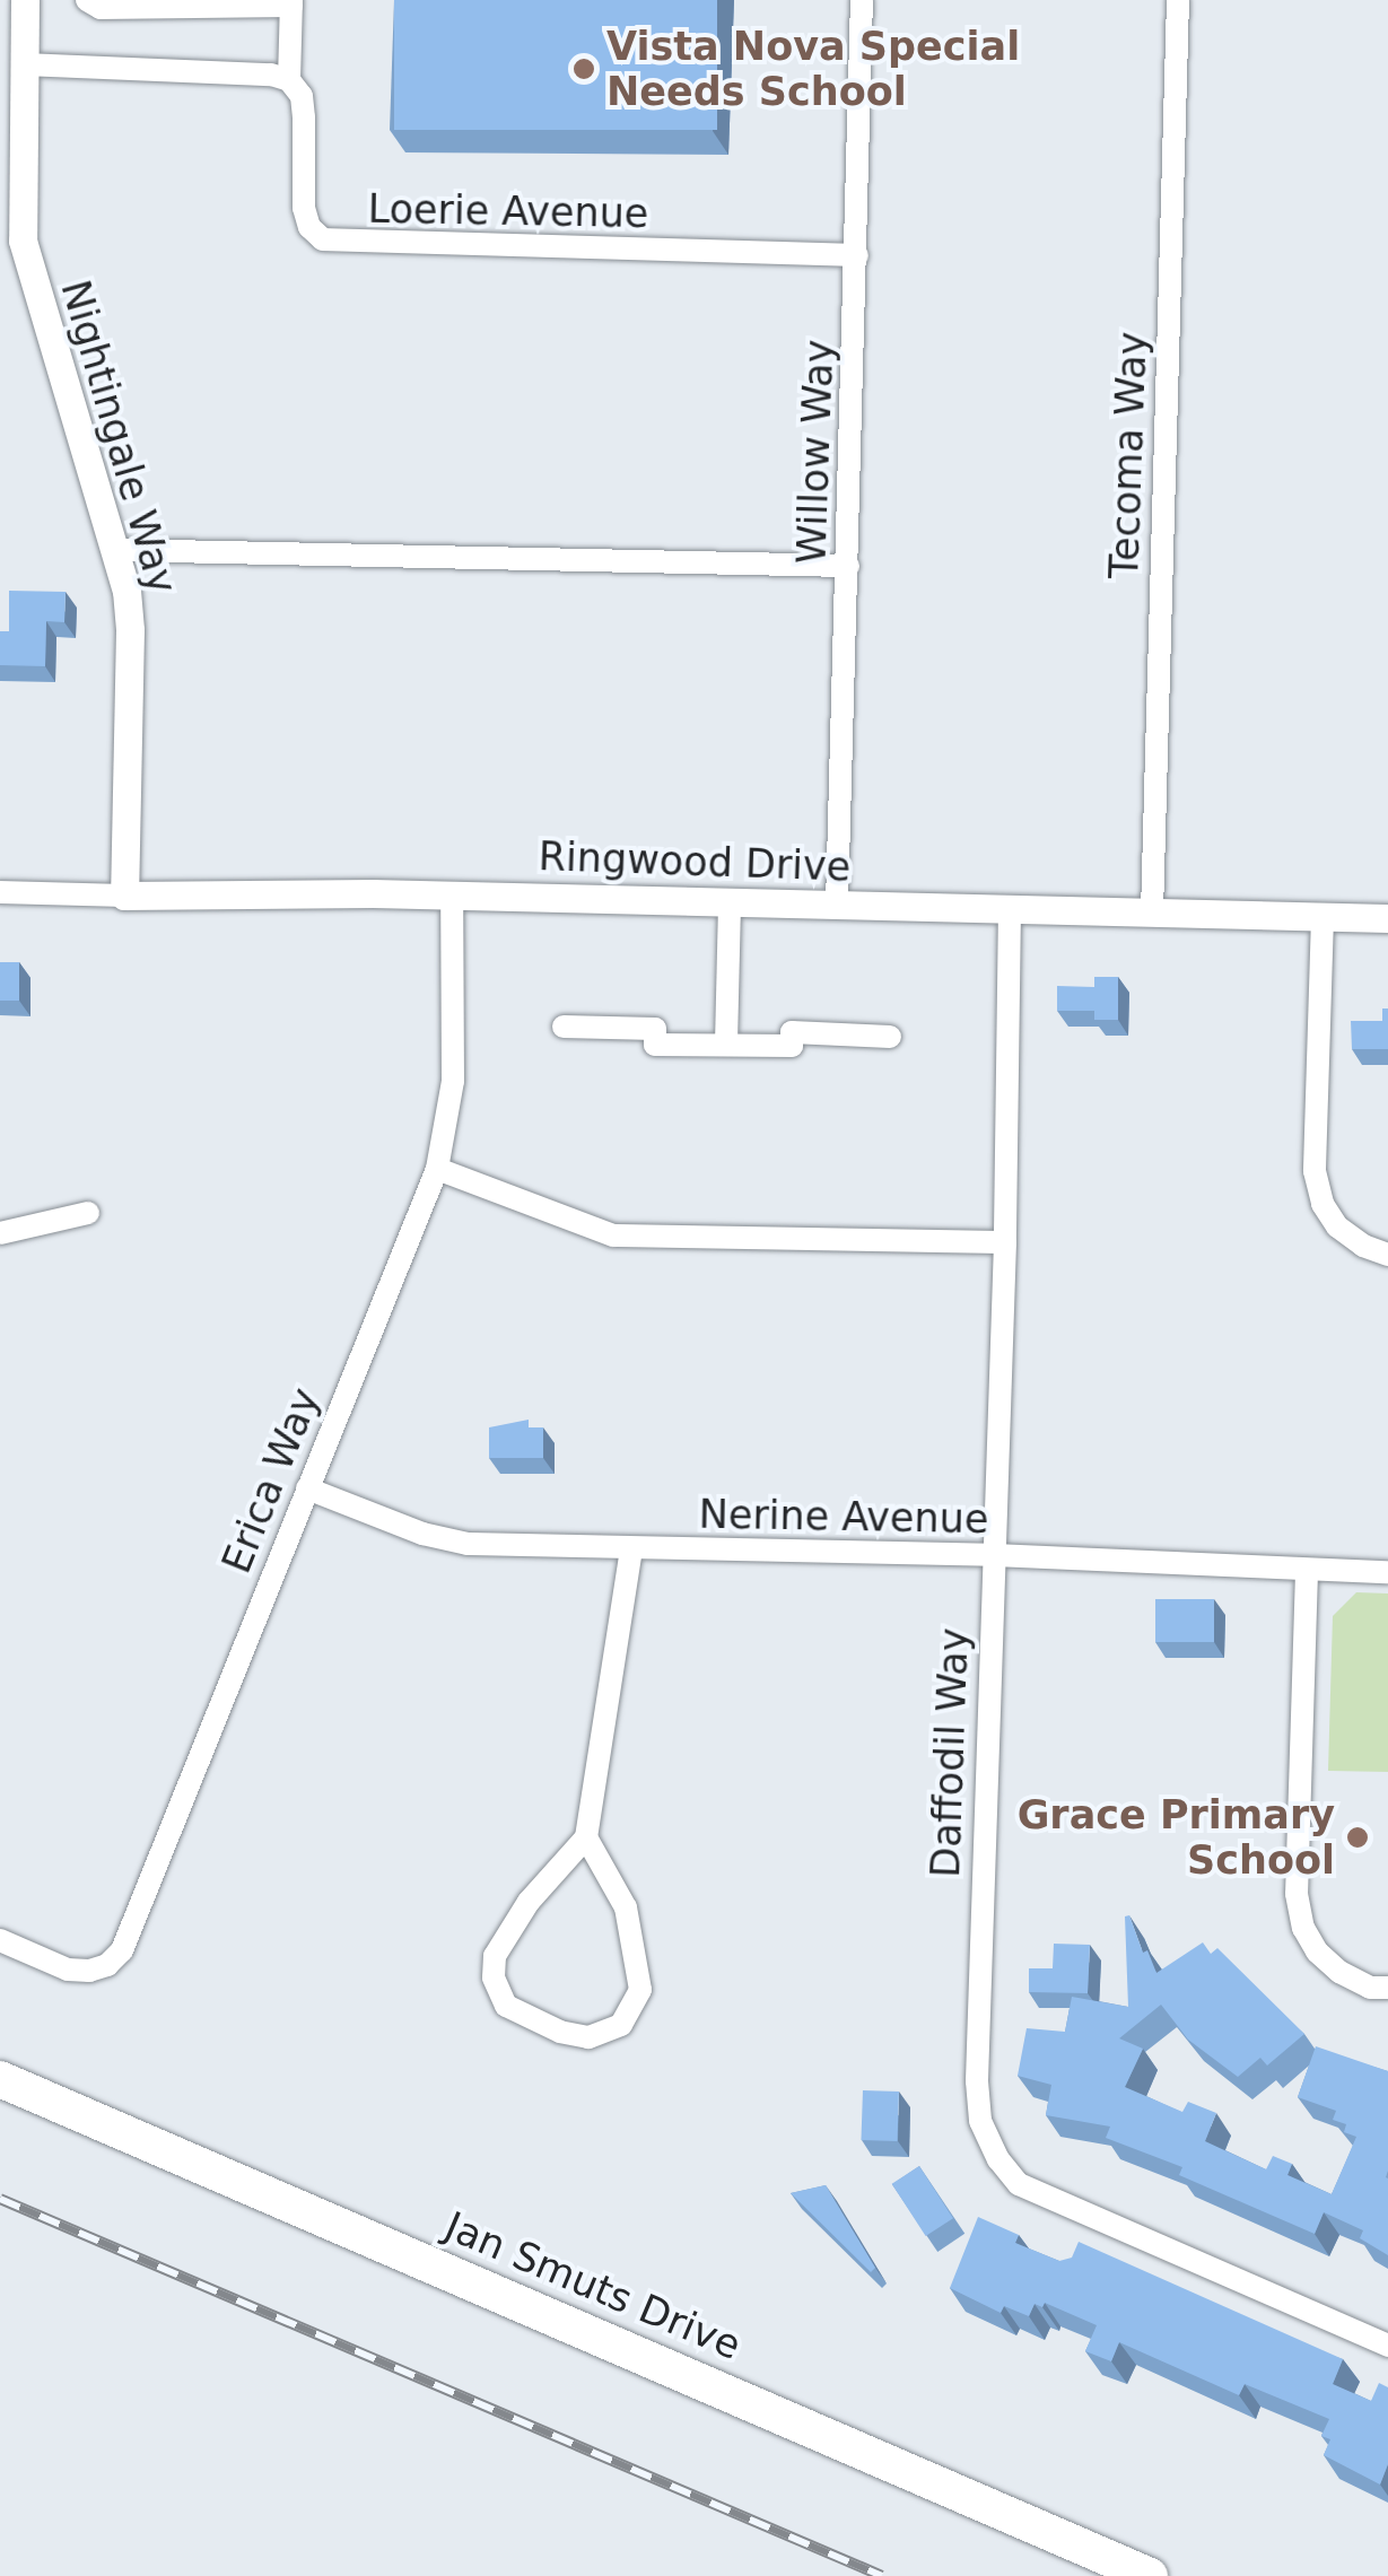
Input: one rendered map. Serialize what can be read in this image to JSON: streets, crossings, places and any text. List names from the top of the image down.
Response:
{
  "streets": {
    "main road": ["Jan Smuts Drive"],
    "street": [
      "Loerie Avenue",
      "Nightingale Way",
      "Willow Way",
      "Tecoma Way",
      "Ringwood Drive",
      "Erica Way",
      "Nerine Avenue",
      "Daffodil Way"
    ]
  },
  "crossings": [
    ["Loerie Avenue", "Willow Way"],
    ["Nightingale Way", "Ringwood Drive"],
    ["Willow Way", "Ringwood Drive"],
    ["Tecoma Way", "Ringwood Drive"],
    ["Ringwood Drive", "Erica Way"],
    ["Ringwood Drive", "Daffodil Way"],
    ["Erica Way", "Nerine Avenue"],
    ["Nerine Avenue", "Daffodil Way"]
  ],
  "places": ["Vista Nova Special Needs School", "Grace Primary School"]
}
